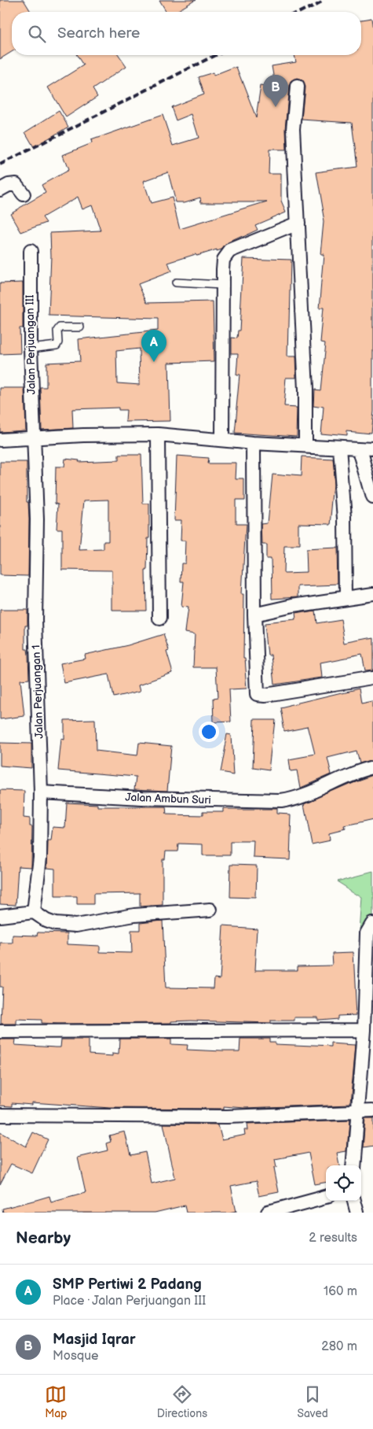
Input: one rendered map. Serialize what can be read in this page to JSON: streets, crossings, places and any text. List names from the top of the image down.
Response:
{
  "streets": {
    "street": ["Jalan Perjuangan III", "Jalan Perjuangan 1", "Jalan Ambun Suri"]
  },
  "crossings": [
    ["Jalan Perjuangan III", "Jalan Perjuangan 1"],
    ["Jalan Perjuangan 1", "Jalan Ambun Suri"]
  ],
  "page": {
    "search": "Search here",
    "pins": ["B", "A"],
    "heading": ["Nearby", "2 results"],
    "list": [
      {
        "mark": "A",
        "name": "SMP Pertiwi 2 Padang",
        "note": "Place · Jalan Perjuangan III",
        "value": "160 m"
      },
      {
        "mark": "B",
        "name": "Masjid Iqrar",
        "note": "Mosque",
        "value": "280 m"
      }
    ],
    "nav": ["Map", "Directions", "Saved"]
  }
}
